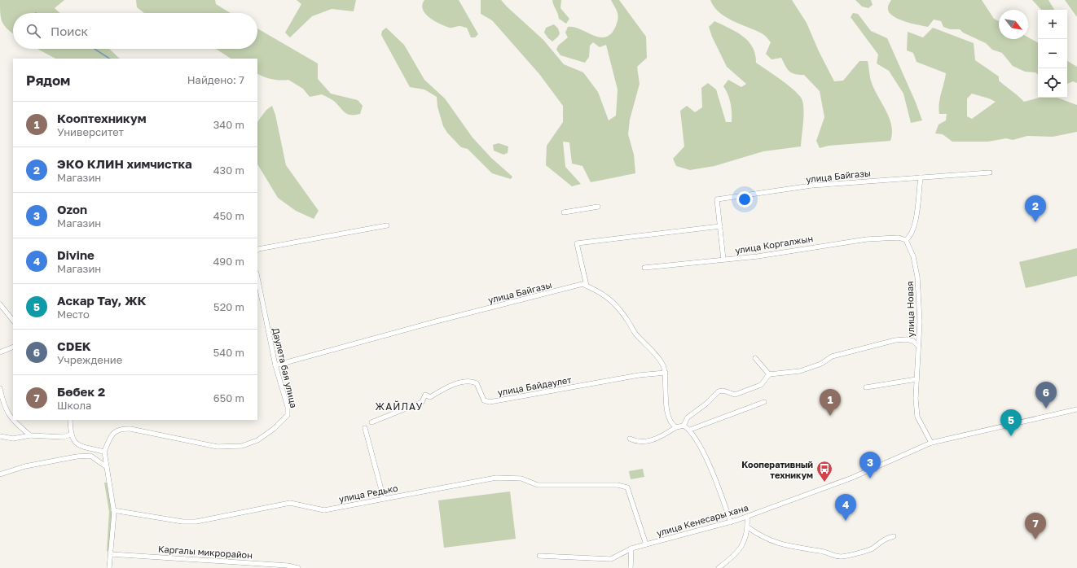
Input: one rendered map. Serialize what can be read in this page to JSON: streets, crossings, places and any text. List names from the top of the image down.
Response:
{
  "streets": {
    "street": [
      "улица Байгазы",
      "улица Коргалжын",
      "улица Новая",
      "Даулета бая улица",
      "улица Байдаулет",
      "улица Редько",
      "улица Кенесары хана",
      "Каргалы микрорайон"
    ]
  },
  "crossings": [
    ["улица Байгазы", "улица Коргалжын"],
    ["улица Байгазы", "Даулета бая улица"],
    ["улица Коргалжын", "улица Новая"],
    ["улица Новая", "улица Кенесары хана"],
    ["улица Редько", "улица Кенесары хана"]
  ],
  "districts": ["ЖАЙЛАУ"],
  "places": {
    "bus stop": ["Кооперативный техникум"]
  },
  "north": "bottom right",
  "page": {
    "map_buttons": ["+", "−"],
    "search": "Поиск",
    "heading": ["Рядом", "Найдено: 7"],
    "list": [
      {
        "mark": "1",
        "name": "Кооптехникум",
        "note": "Университет",
        "value": "340 m"
      },
      {
        "mark": "2",
        "name": "ЭКО КЛИН химчистка",
        "note": "Магазин",
        "value": "430 m"
      },
      {
        "mark": "3",
        "name": "Ozon",
        "note": "Магазин",
        "value": "450 m"
      },
      {
        "mark": "4",
        "name": "Divine",
        "note": "Магазин",
        "value": "490 m"
      },
      {
        "mark": "5",
        "name": "Аскар Тау, ЖК",
        "note": "Место",
        "value": "520 m"
      },
      {
        "mark": "6",
        "name": "CDEK",
        "note": "Учреждение",
        "value": "540 m"
      },
      {
        "mark": "7",
        "name": "Бөбек 2",
        "note": "Школа",
        "value": "650 m"
      }
    ],
    "pins": [
      "2",
      "6",
      "1",
      "5",
      "3",
      "4",
      "7"
    ]
  }
}
